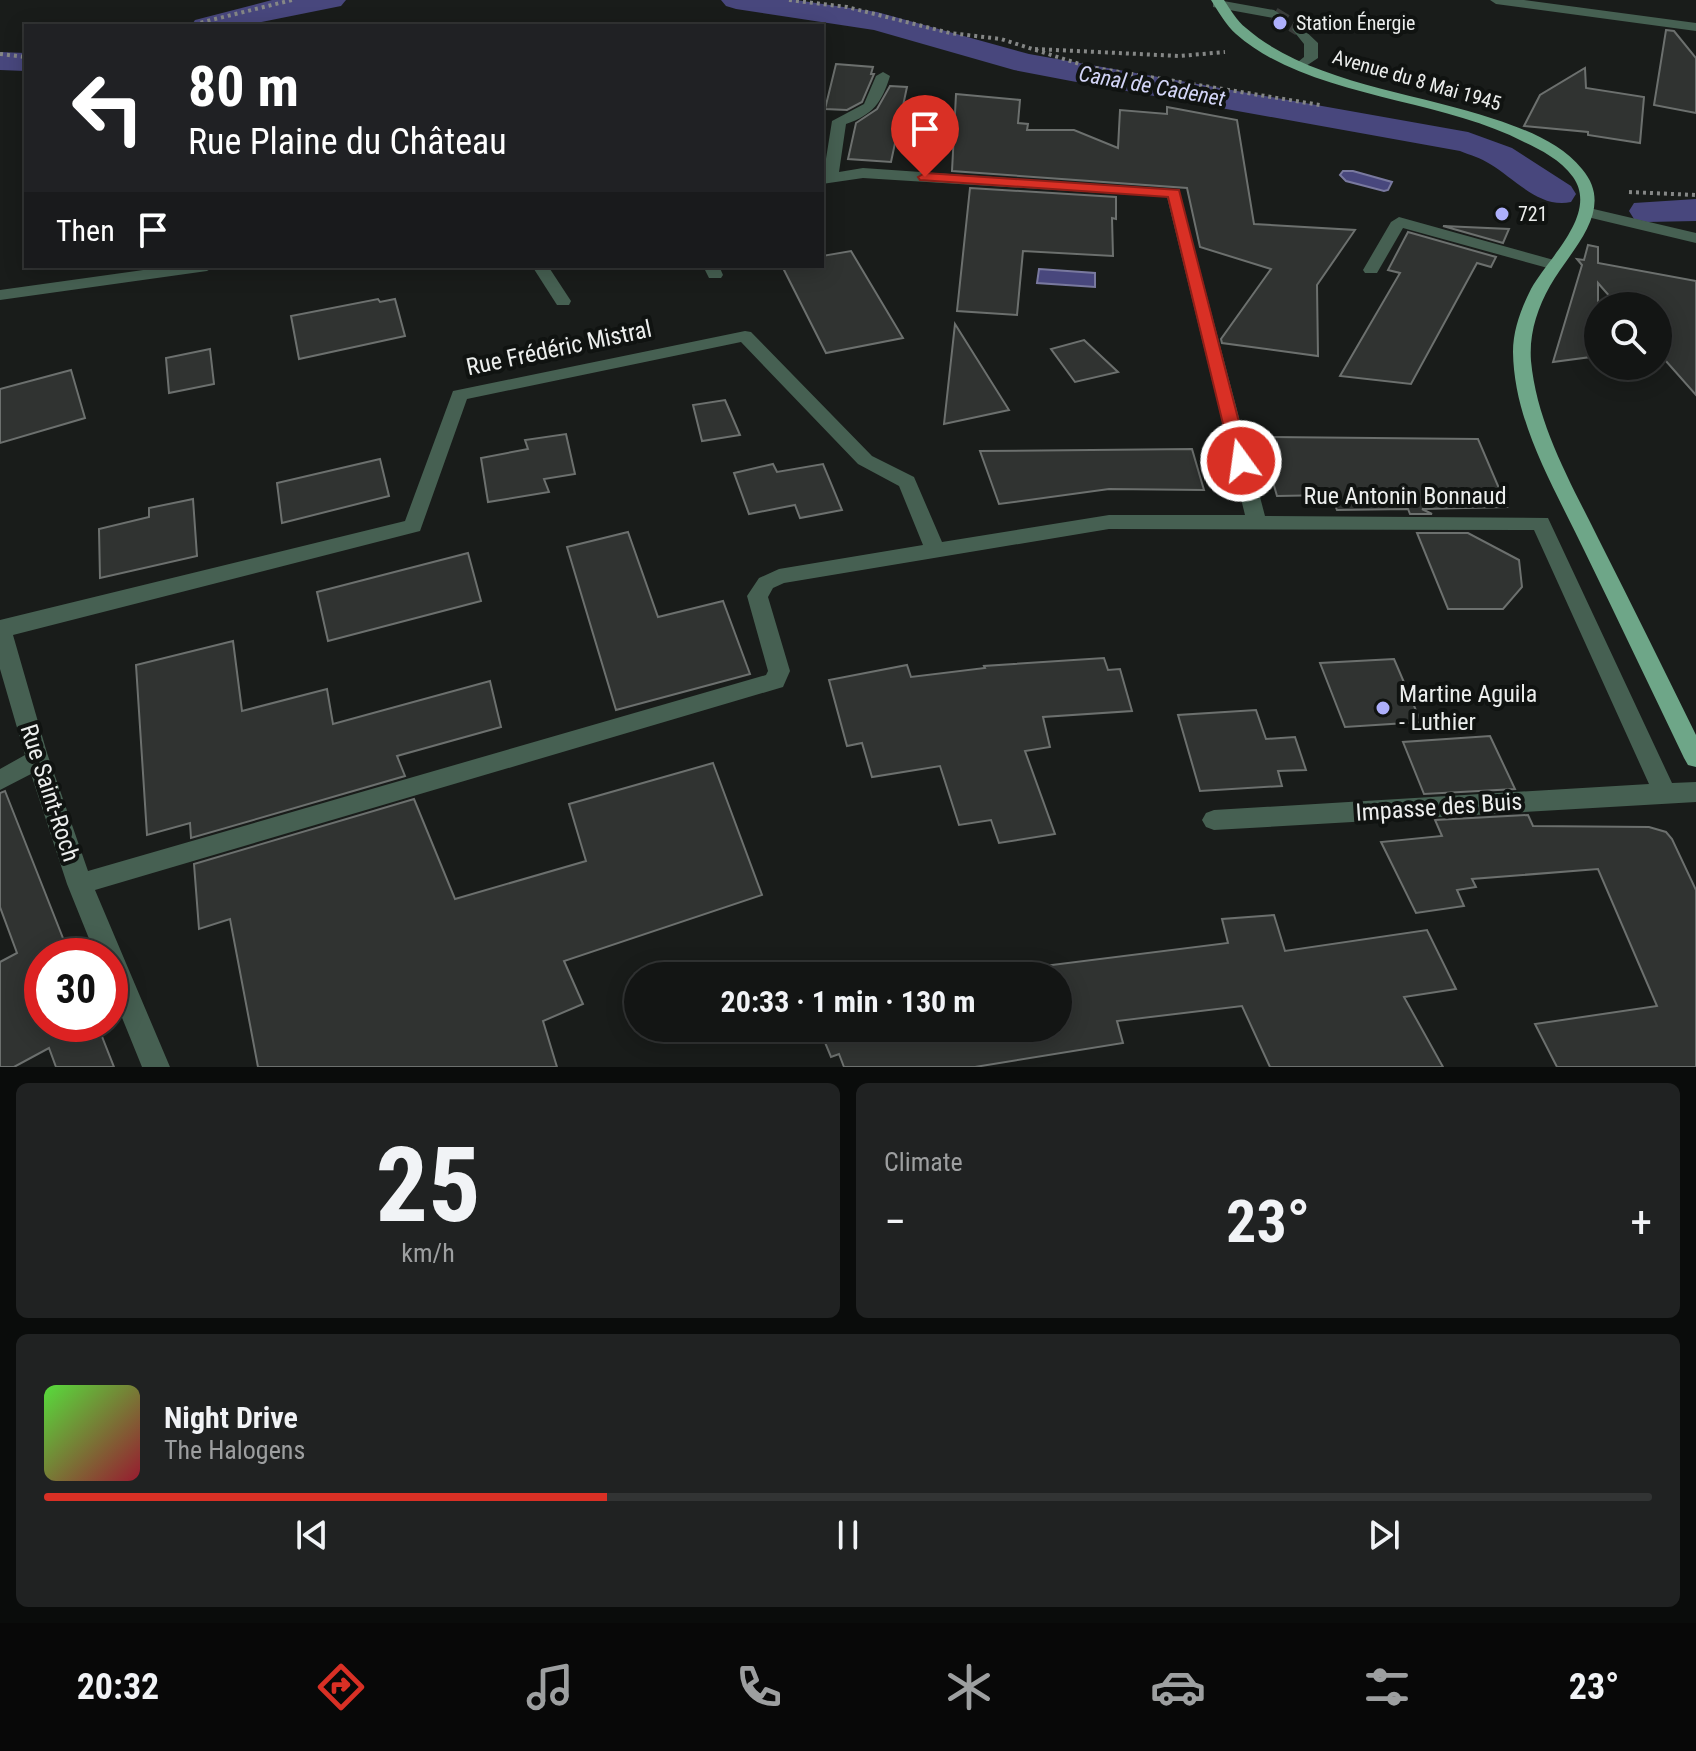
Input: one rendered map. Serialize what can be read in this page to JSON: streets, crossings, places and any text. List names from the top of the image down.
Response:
{
  "streets": {
    "main road": ["Avenue du 8 Mai 1945"],
    "street": [
      "Rue Frédéric Mistral",
      "Rue Antonin Bonnaud",
      "Rue Saint-Roch",
      "Impasse des Buis"
    ]
  },
  "crossings": [
    ["Rue Frédéric Mistral", "Rue Antonin Bonnaud"],
    ["Rue Frédéric Mistral", "Rue Saint-Roch"],
    ["Rue Antonin Bonnaud", "Rue Saint-Roch"],
    ["Rue Antonin Bonnaud", "Impasse des Buis"]
  ],
  "water": ["Canal de Cadenet"],
  "places": ["Station Énergie", "721", "Martine Aguila - Luthier"],
  "page": {
    "turn": ["80 m", "Rue Plaine du Château"],
    "then": "Then",
    "limit": "30",
    "trip": "20:33 · 1 min · 130 m",
    "tile": [
      ["25", "km/h"],
      "Climate"
    ],
    "heat": ["−", "23°", "+"],
    "song": ["Night Drive", "The Halogens"],
    "tabs": ["20:32", "23°"]
  }
}
